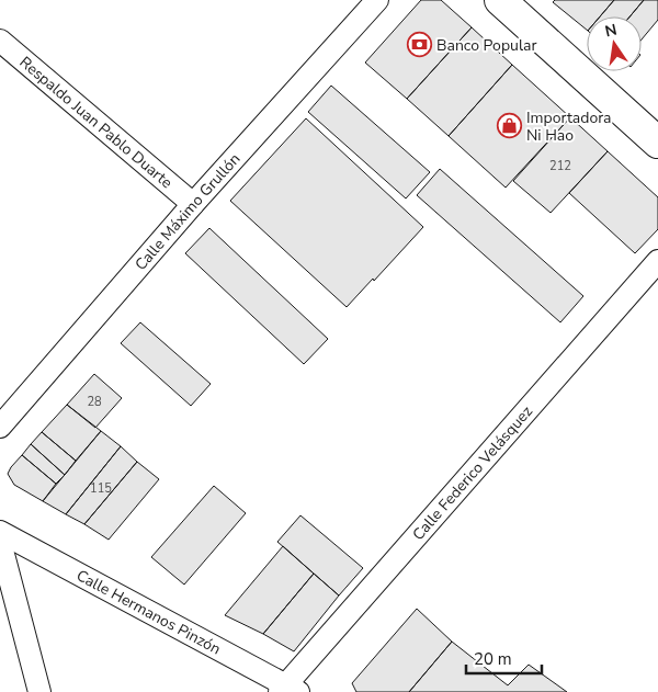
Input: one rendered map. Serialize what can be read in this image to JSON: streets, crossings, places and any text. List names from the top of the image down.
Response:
{
  "streets": {
    "street": [
      "Respaldo Juan Pablo Duarte",
      "Calle Máximo Grullón",
      "Calle Federico Velásquez",
      "Calle Hermanos Pinzón"
    ]
  },
  "crossings": [
    ["Respaldo Juan Pablo Duarte", "Calle Máximo Grullón"],
    ["Calle Federico Velásquez", "Calle Hermanos Pinzón"]
  ],
  "places": {
    "bank": ["Banco Popular"],
    "shop": ["Importadora Ni Hao"]
  },
  "house_numbers": ["212", "28", "115"],
  "scale_bar": "20 m",
  "north": "top"
}
